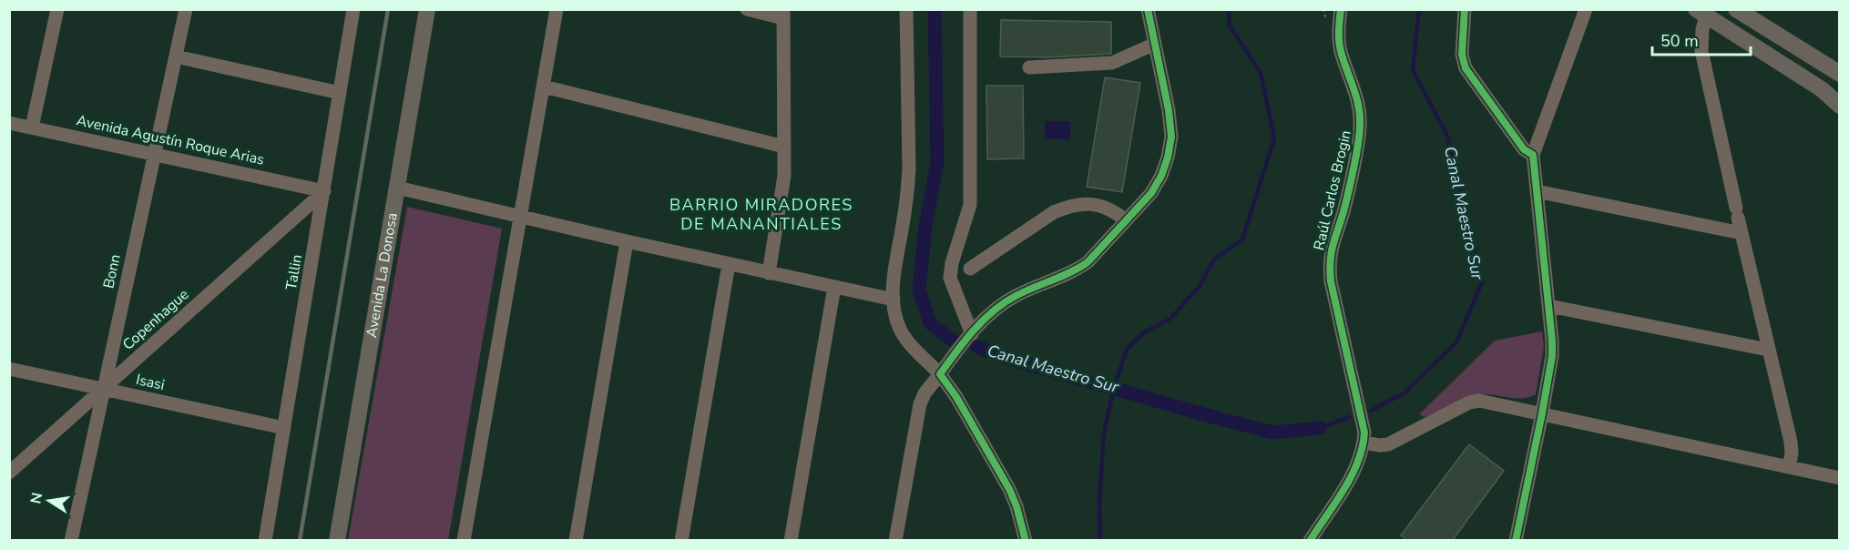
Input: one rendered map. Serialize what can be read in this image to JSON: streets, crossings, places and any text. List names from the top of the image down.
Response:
{
  "streets": {
    "main road": ["Avenida La Donosa"],
    "street": [
      "Avenida Agustín Roque Arias",
      "Raúl Carlos Brogin",
      "Bonn",
      "Tallin",
      "Copenhague",
      "Isasi"
    ]
  },
  "crossings": [
    ["Avenida Agustín Roque Arias", "Bonn"],
    ["Avenida Agustín Roque Arias", "Tallin"],
    ["Avenida Agustín Roque Arias", "Copenhague"],
    ["Bonn", "Copenhague"],
    ["Bonn", "Isasi"],
    ["Tallin", "Copenhague"],
    ["Tallin", "Isasi"],
    ["Copenhague", "Isasi"]
  ],
  "districts": ["BARRIO MIRADORES DE MANANTIALES"],
  "water": ["Canal Maestro Sur"],
  "scale_bar": "50 m",
  "north": "left"
}
